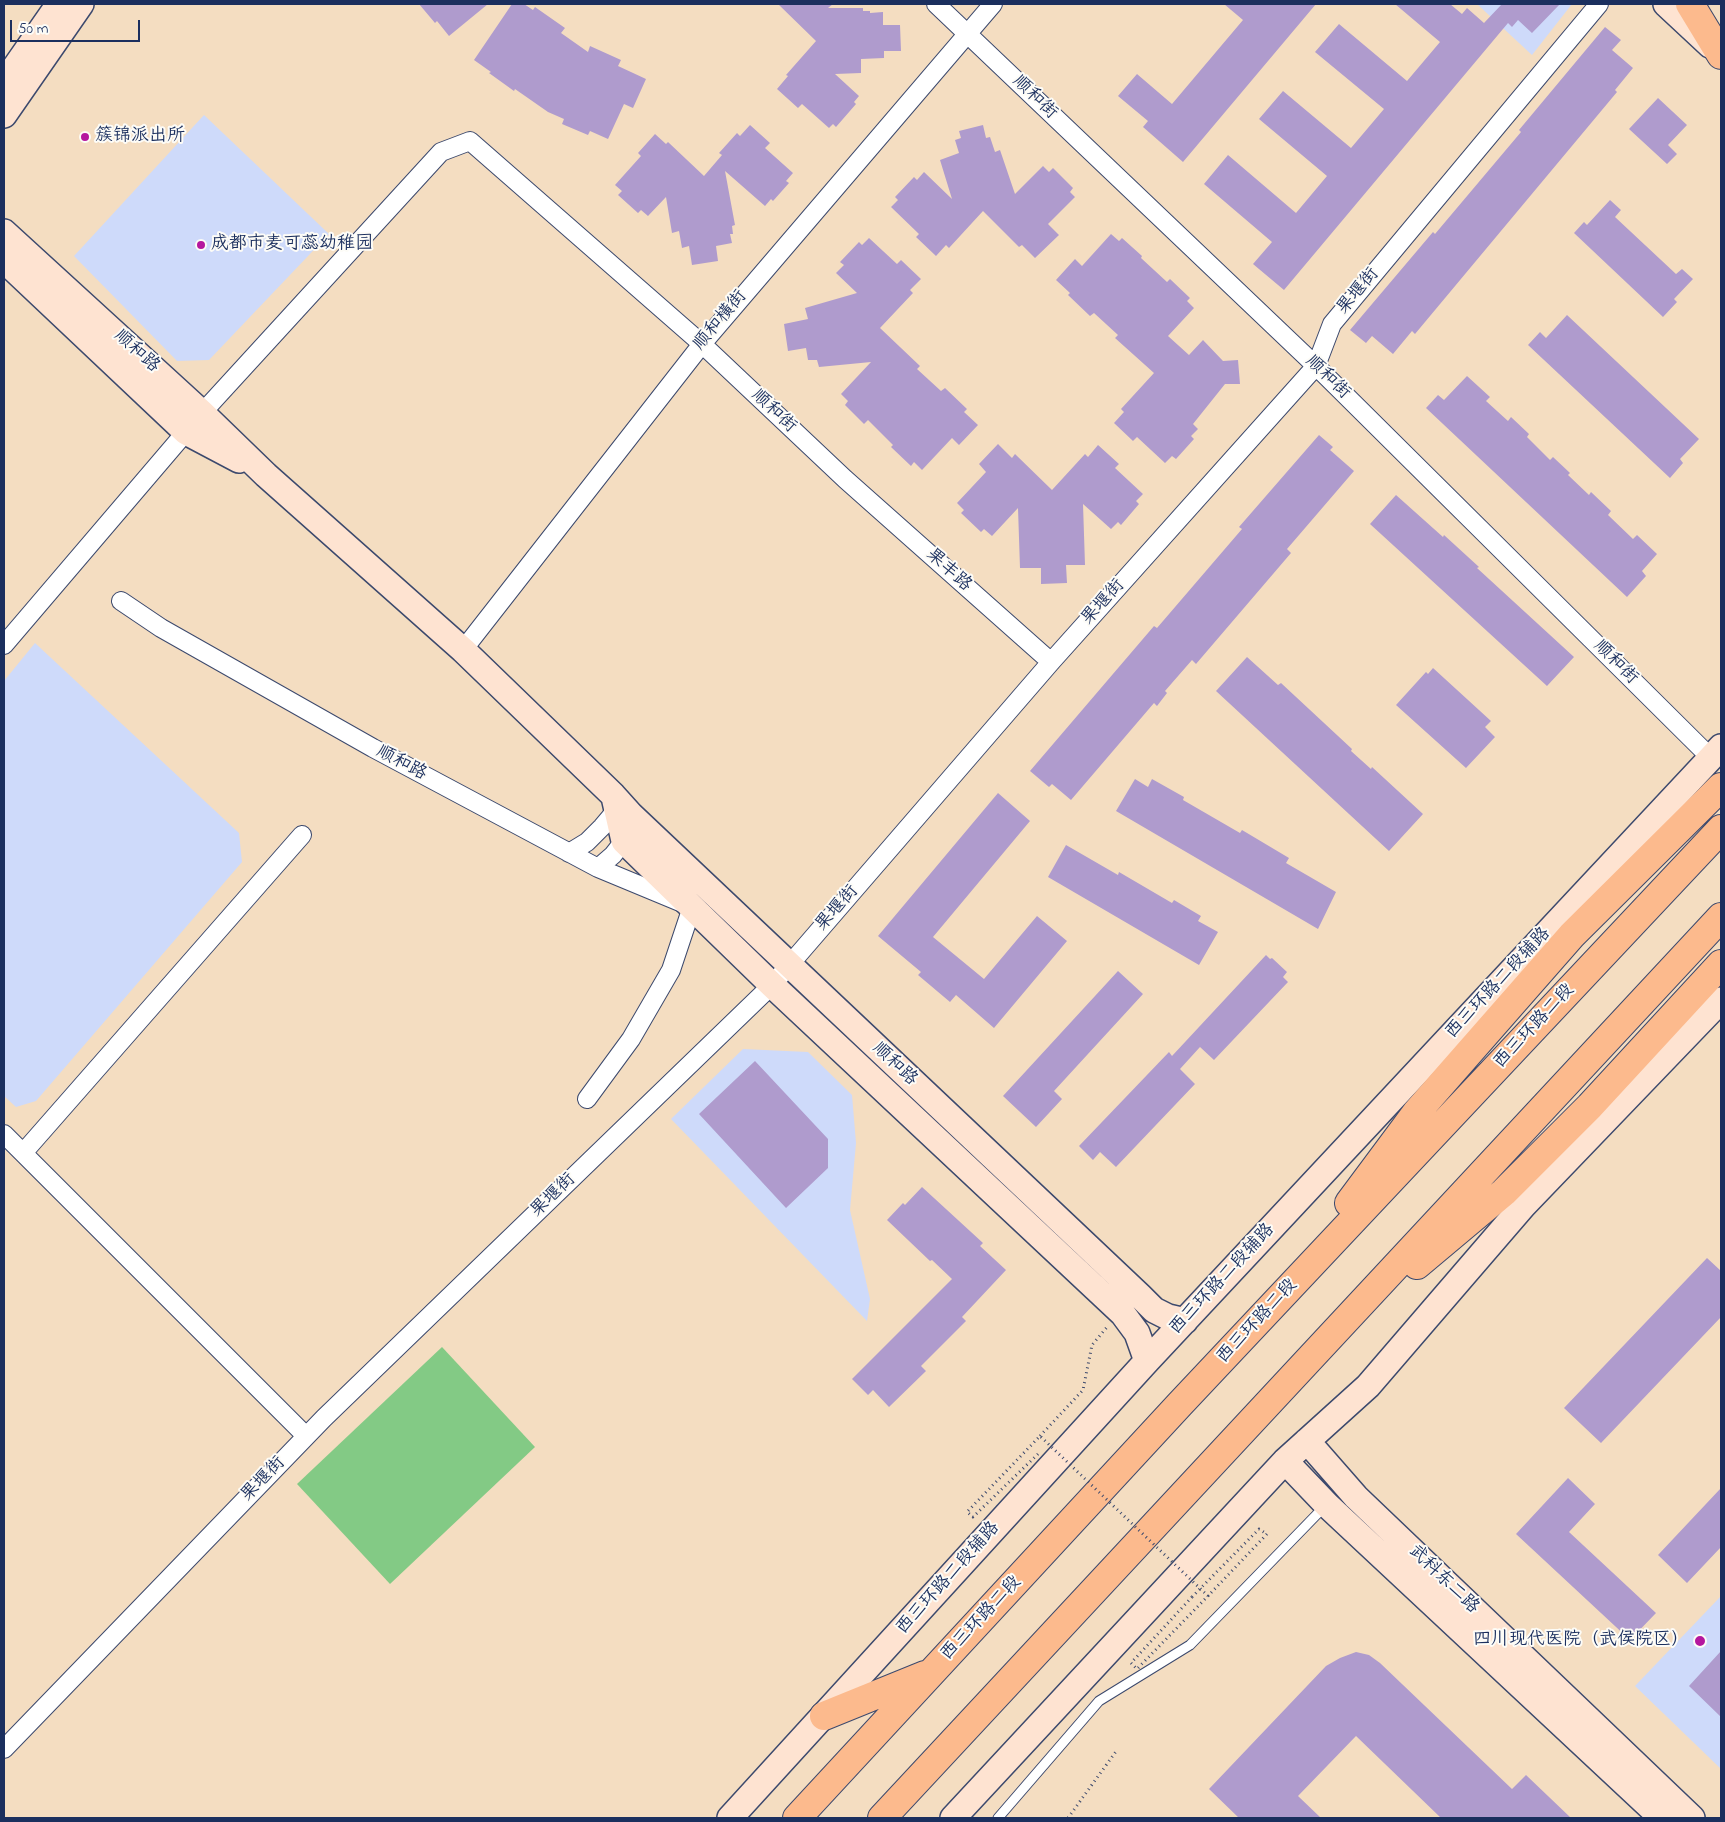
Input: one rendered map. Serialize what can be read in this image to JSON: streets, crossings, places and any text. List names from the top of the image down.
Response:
{
  "streets": {
    "highway": ["西三环路二段"],
    "street": [
      "顺和街",
      "果堰街",
      "顺和横街",
      "顺和路",
      "果丰路",
      "西三环路二段辅路",
      "武科东二路"
    ]
  },
  "crossings": [
    ["顺和街", "果堰街"],
    ["顺和街", "顺和横街"],
    ["顺和街", "顺和路"],
    ["顺和街", "果丰路"],
    ["顺和街", "西三环路二段辅路"],
    ["果堰街", "顺和路"],
    ["果堰街", "果丰路"],
    ["顺和横街", "顺和路"],
    ["顺和路", "西三环路二段辅路"]
  ],
  "places": ["簇锦派出所", "成都市麦可蕊幼稚园", "四川现代医院（武侯院区）"],
  "scale_bar": "50 m"
}
